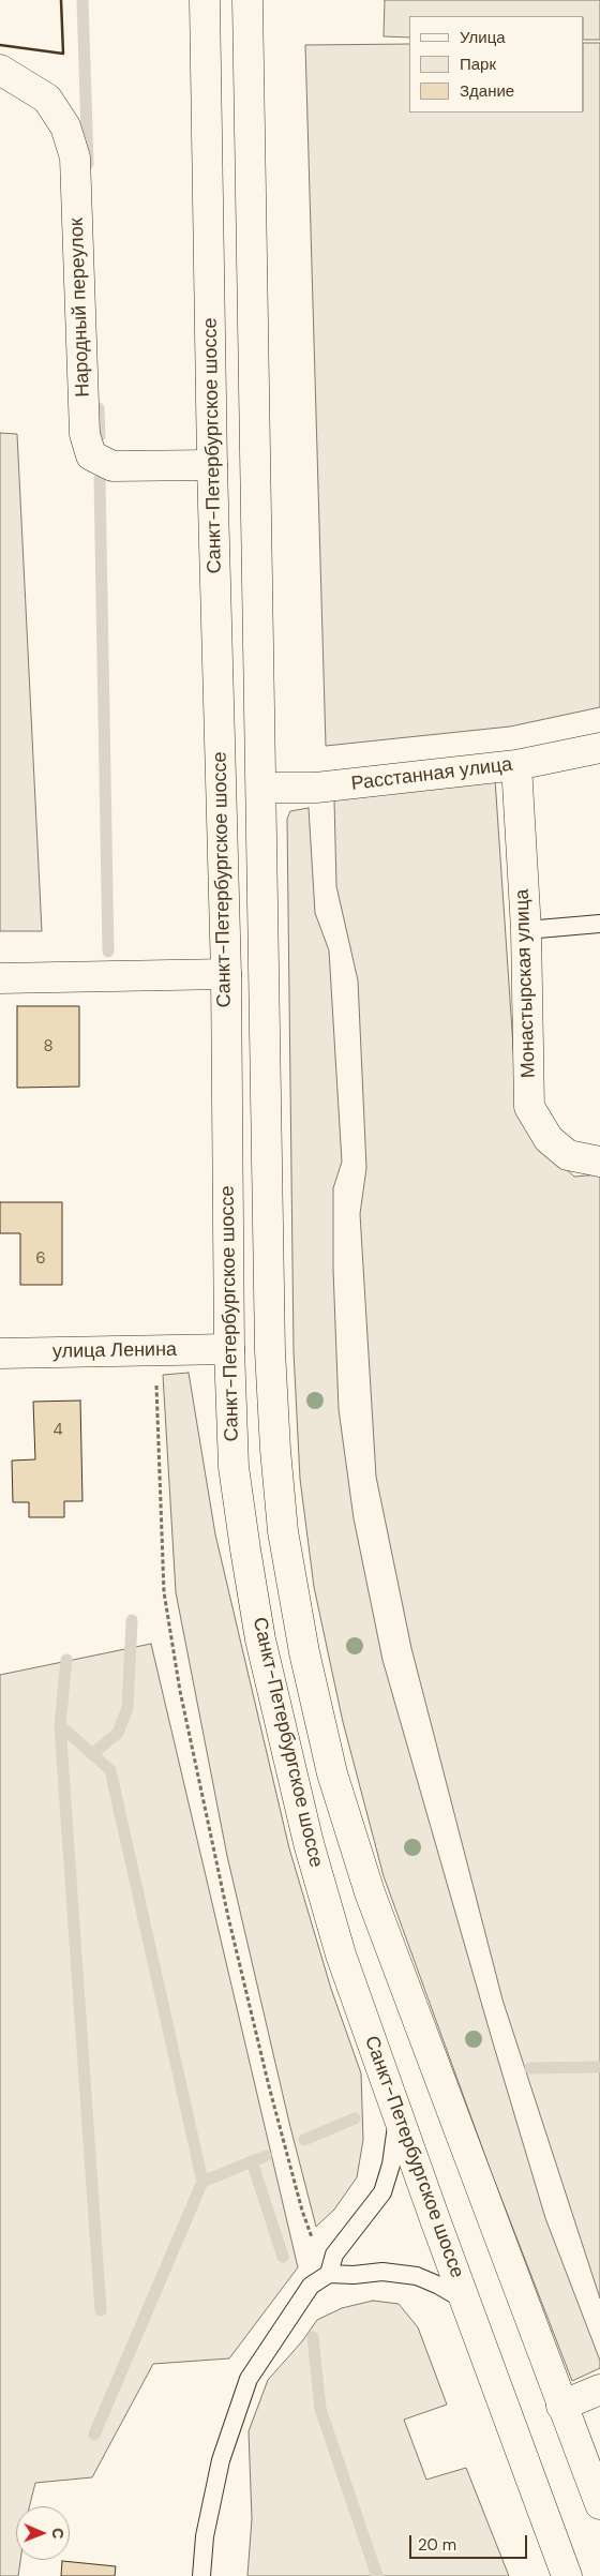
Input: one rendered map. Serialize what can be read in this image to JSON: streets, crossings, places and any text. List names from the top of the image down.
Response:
{
  "streets": {
    "main road": [
      "Народный переулок",
      "Санкт-Петербургское шоссе",
      "Расстанная улица",
      "Монастырская улица",
      "улица Ленина"
    ]
  },
  "crossings": [
    ["Народный переулок", "Санкт-Петербургское шоссе"],
    ["Санкт-Петербургское шоссе", "Расстанная улица"],
    ["Санкт-Петербургское шоссе", "улица Ленина"],
    ["Расстанная улица", "Монастырская улица"]
  ],
  "house_numbers": ["8", "6", "4"],
  "legend": ["Улица", "Парк", "Здание"],
  "scale_bar": "20 m",
  "north": "right"
}
